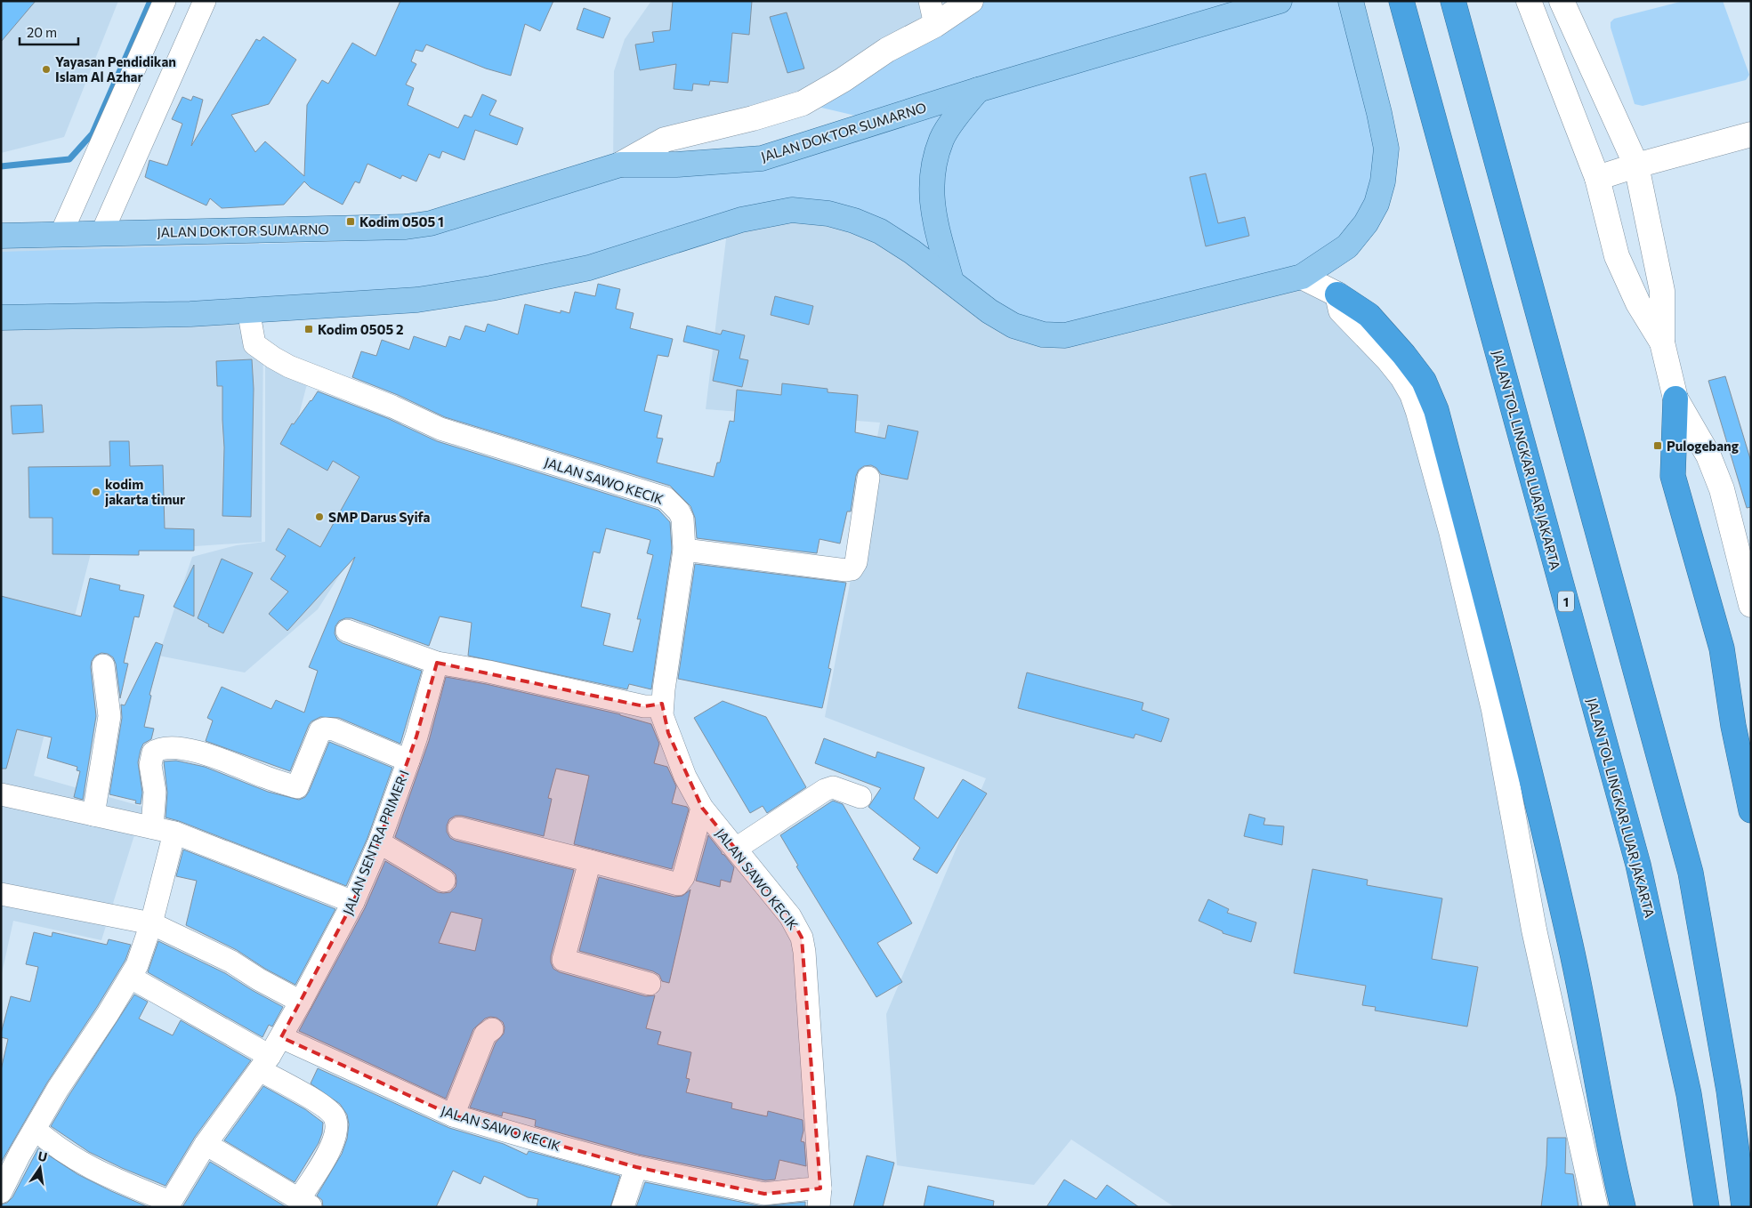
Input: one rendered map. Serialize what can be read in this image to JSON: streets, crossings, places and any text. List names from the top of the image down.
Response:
{
  "streets": {
    "highway": ["JALAN TOL LINGKAR LUAR JAKARTA", "1"],
    "main road": ["JALAN DOKTOR SUMARNO"],
    "street": ["JALAN SAWO KECIK", "JALAN SENTRA PRIMER I"]
  },
  "crossings": [
    ["JALAN SAWO KECIK", "JALAN SENTRA PRIMER I"]
  ],
  "places": {
    "other": ["Yayasan Pendidikan Islam Al Azhar", "kodim jakarta timur", "SMP Darus Syifa"],
    "transit": ["Kodim 0505 1", "Kodim 0505 2", "Pulogebang"]
  },
  "scale_bar": "20 m",
  "north": "top"
}
